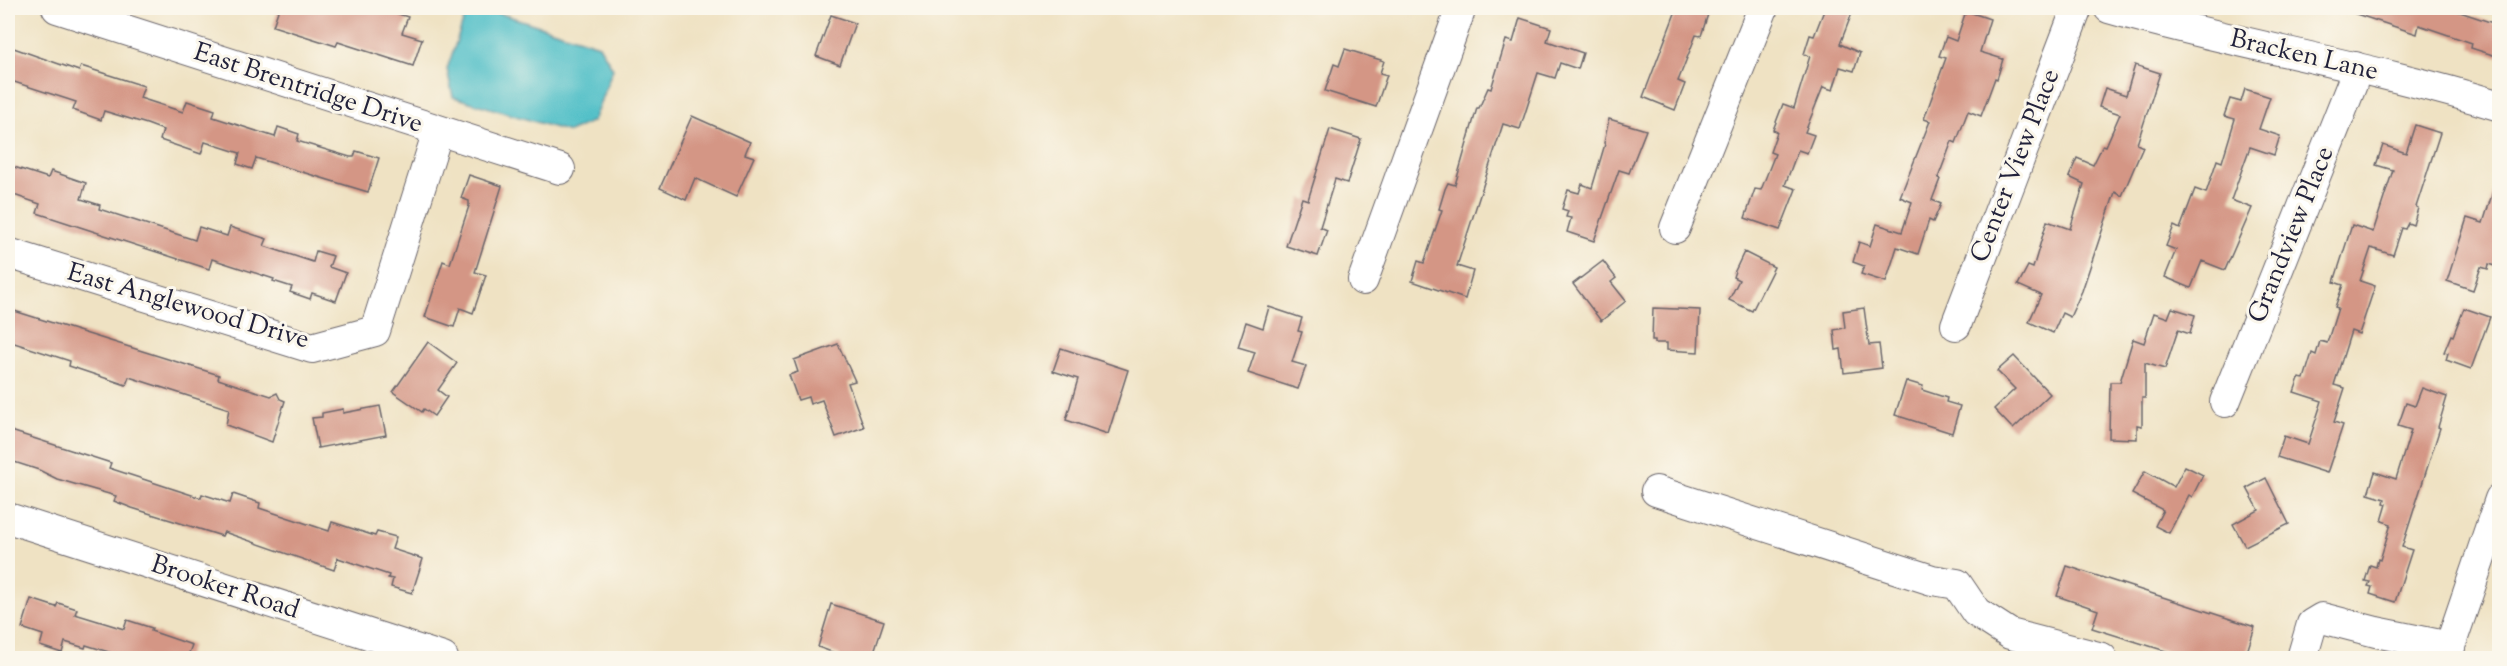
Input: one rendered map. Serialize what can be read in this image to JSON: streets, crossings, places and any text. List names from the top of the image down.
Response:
{
  "streets": {
    "street": [
      "Bracken Lane",
      "East Brentridge Drive",
      "Center View Place",
      "Grandview Place",
      "East Anglewood Drive",
      "Brooker Road"
    ]
  },
  "crossings": [
    ["Bracken Lane", "Grandview Place"],
    ["East Brentridge Drive", "East Anglewood Drive"]
  ]
}
